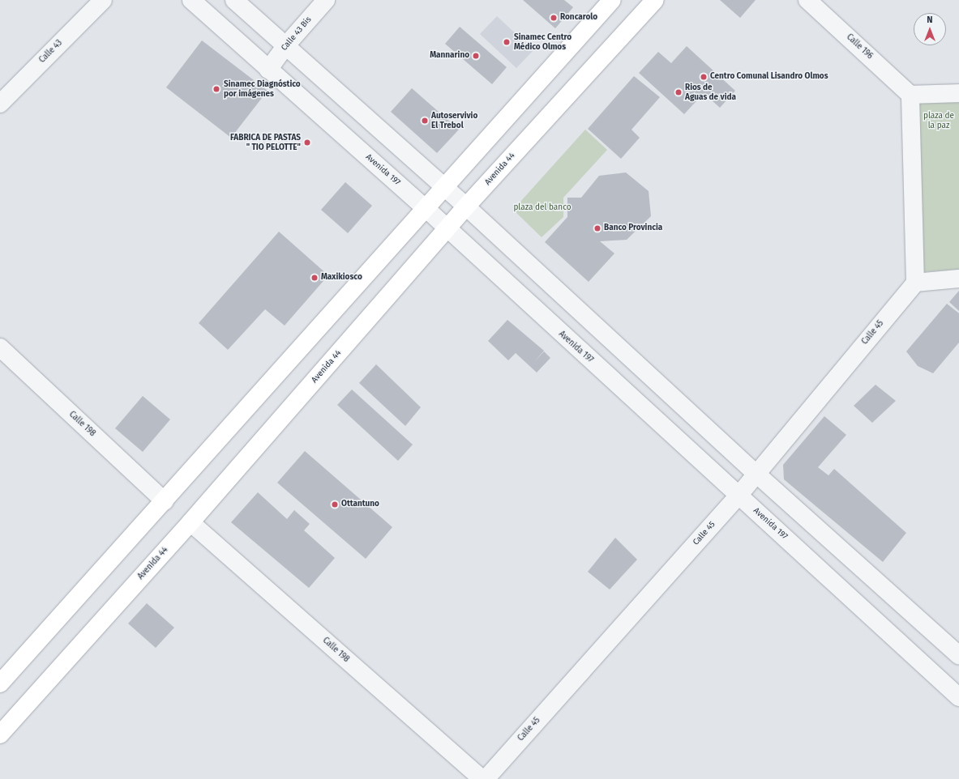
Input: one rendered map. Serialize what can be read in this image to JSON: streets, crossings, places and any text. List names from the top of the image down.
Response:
{
  "streets": {
    "highway": ["Avenida 44"],
    "street": [
      "Calle 43 Bis",
      "Calle 196",
      "Calle 43",
      "Avenida 197",
      "Calle 45",
      "Calle 198"
    ]
  },
  "crossings": [
    ["Calle 43 Bis", "Avenida 197"],
    ["Avenida 44", "Avenida 197"],
    ["Avenida 44", "Calle 198"],
    ["Avenida 197", "Calle 45"]
  ],
  "parks": ["plaza de la paz", "plaza del banco"],
  "places": [
    "Roncarolo",
    "Sinamec Centro Médico Olmos",
    "Mannarino",
    "Centro Comunal Lisandro Olmos",
    "Sinamec Diagnóstico por imágenes",
    "Rios de Aguas de vida",
    "Autoservivio El Trebol",
    "FABRICA DE PASTAS \" TIO PELOTTE\"",
    "Banco Provincia",
    "Maxikiosco",
    "Ottantuno"
  ],
  "north": "top"
}
